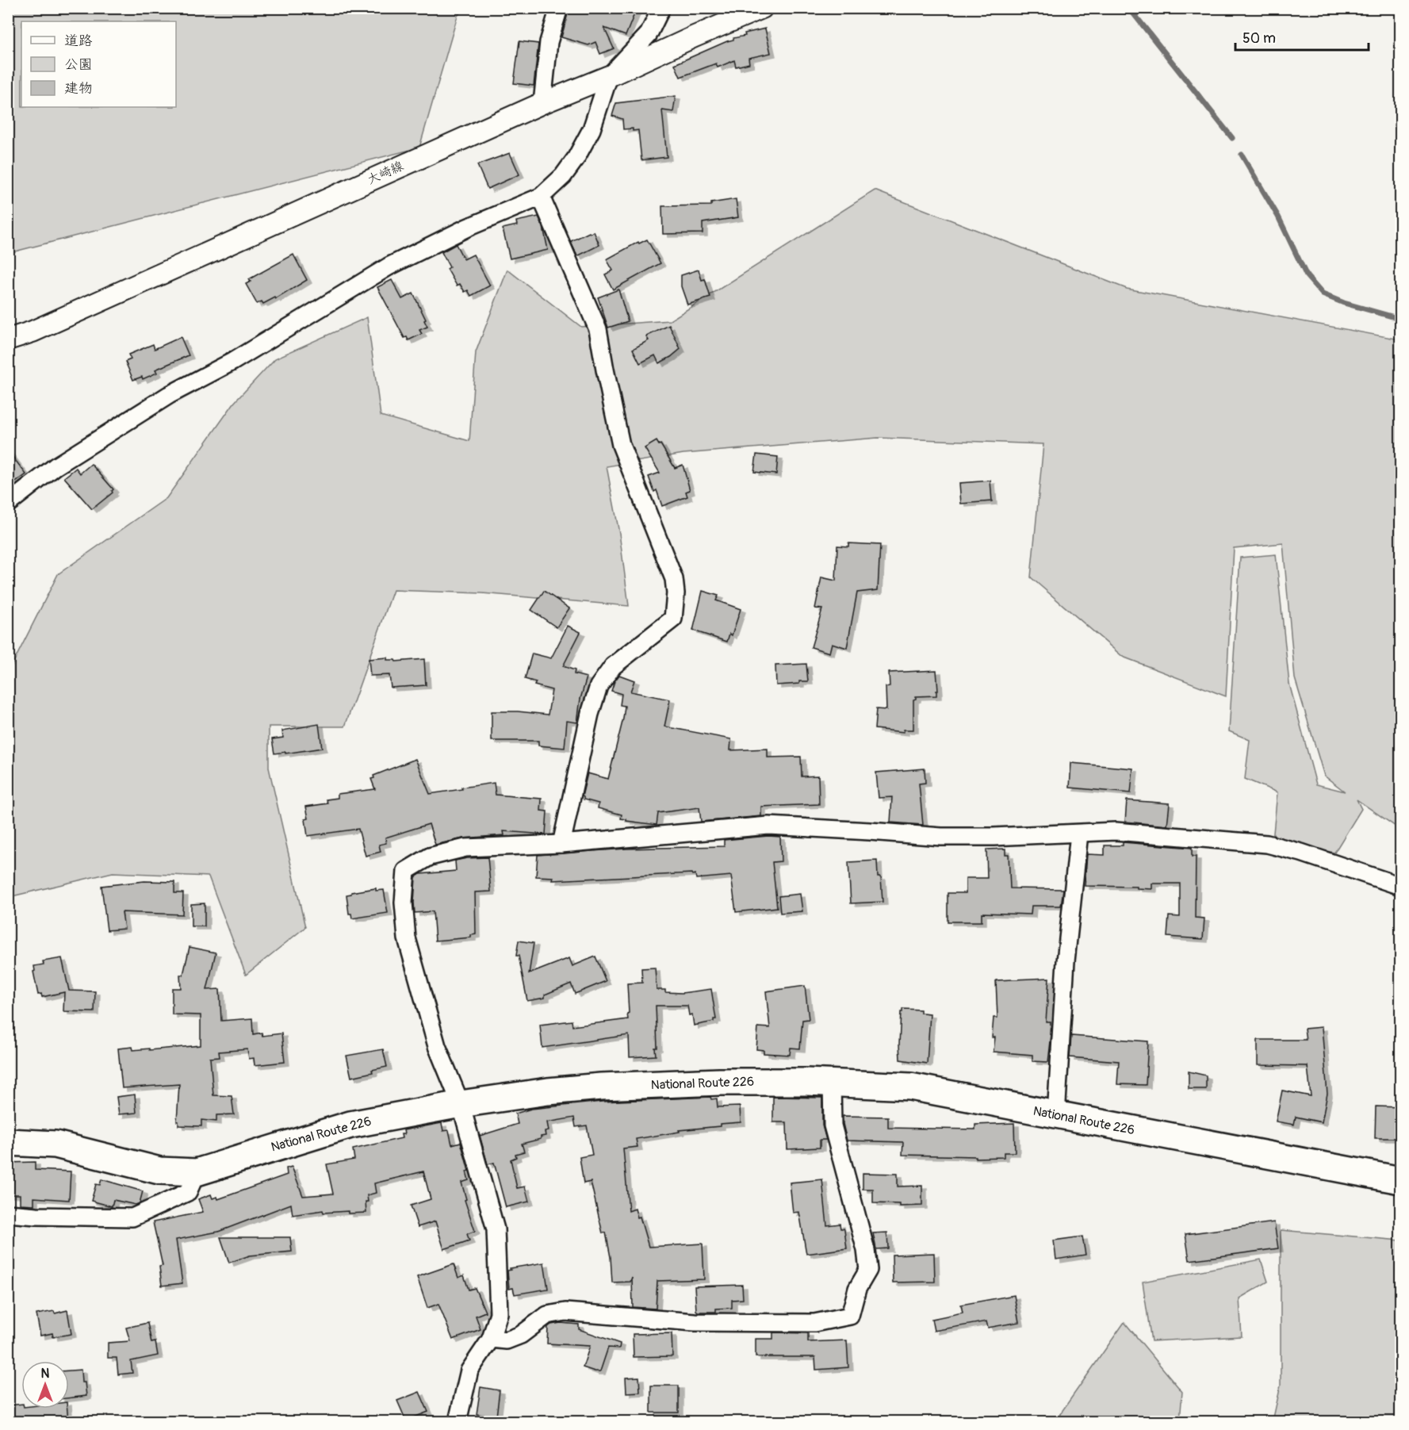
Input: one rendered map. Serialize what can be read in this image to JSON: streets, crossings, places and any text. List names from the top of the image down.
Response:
{
  "streets": {
    "highway": ["National Route 226"],
    "street": ["大崎線"]
  },
  "legend": ["道路", "公園", "建物"],
  "scale_bar": "50 m",
  "north": "top"
}
